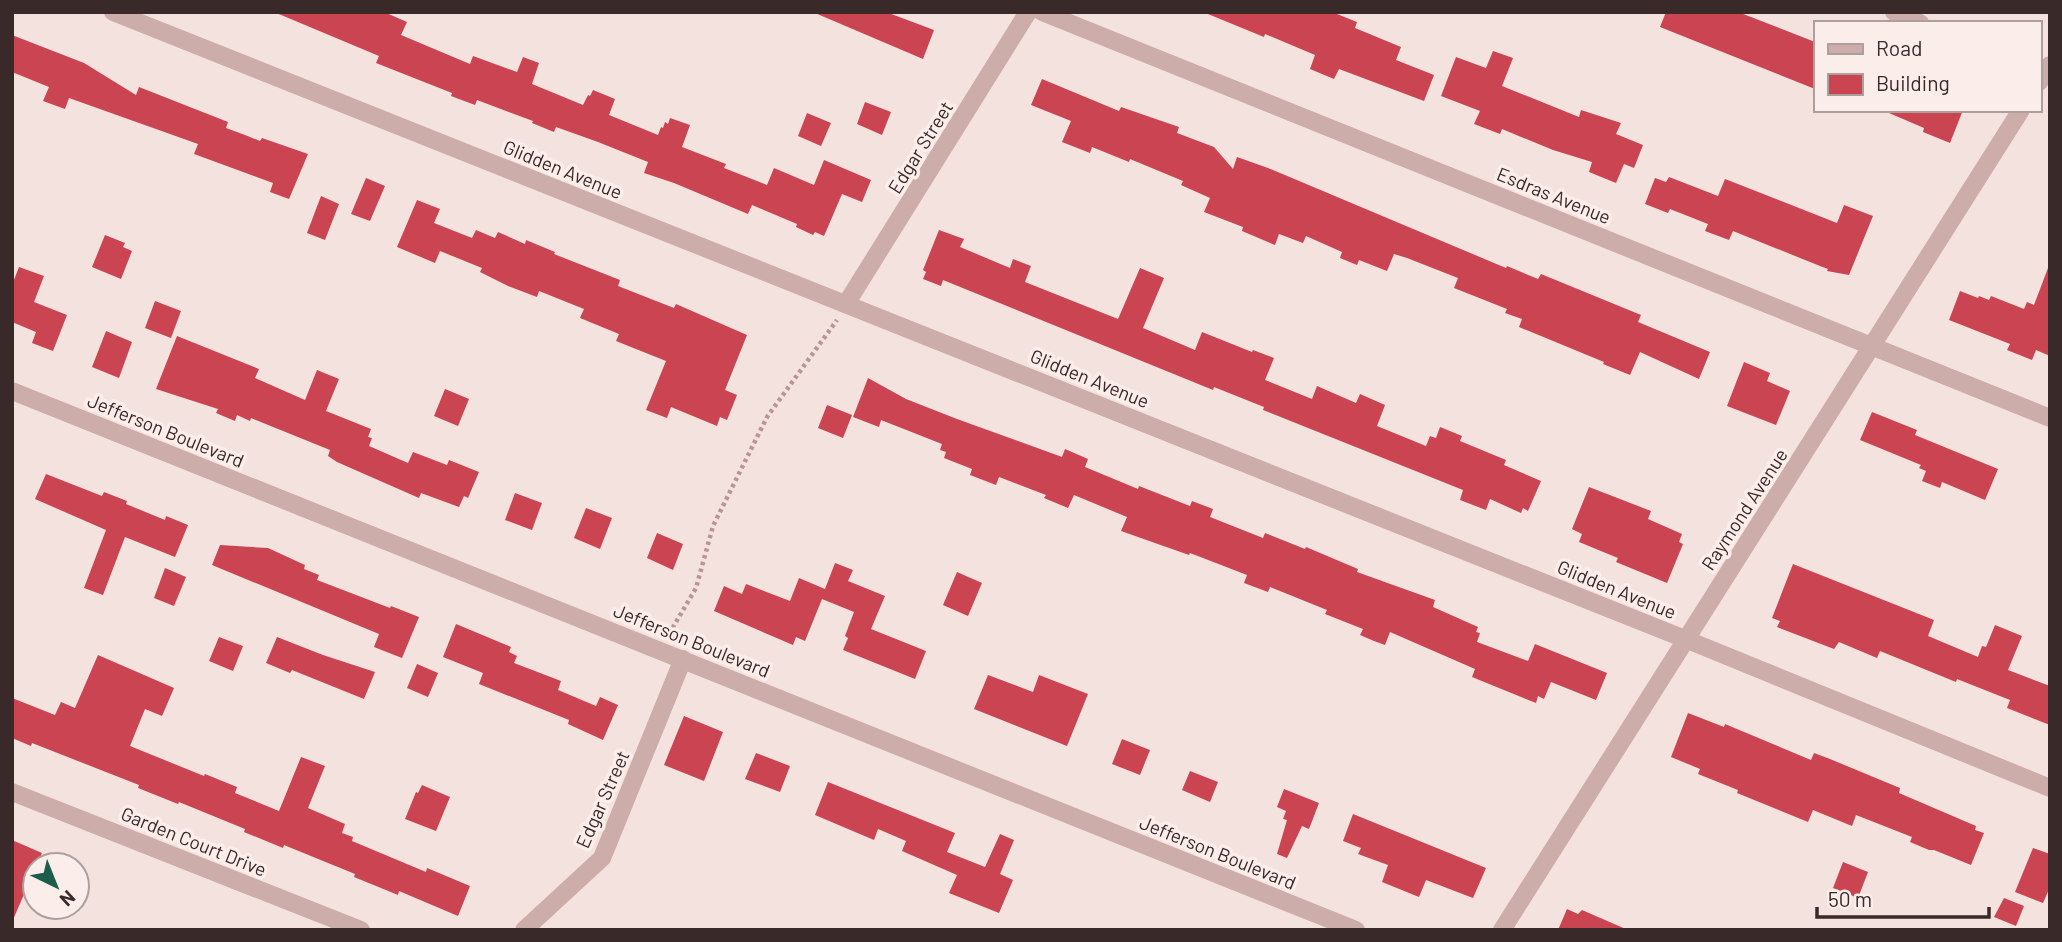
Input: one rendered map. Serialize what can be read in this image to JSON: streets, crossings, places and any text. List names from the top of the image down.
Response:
{
  "streets": {
    "street": [
      "Edgar Street",
      "Glidden Avenue",
      "Esdras Avenue",
      "Jefferson Boulevard",
      "Raymond Avenue",
      "Garden Court Drive"
    ]
  },
  "crossings": [
    ["Edgar Street", "Glidden Avenue"],
    ["Edgar Street", "Jefferson Boulevard"],
    ["Glidden Avenue", "Raymond Avenue"],
    ["Esdras Avenue", "Raymond Avenue"]
  ],
  "legend": ["Road", "Building"],
  "scale_bar": "50 m",
  "north": "bottom right"
}
